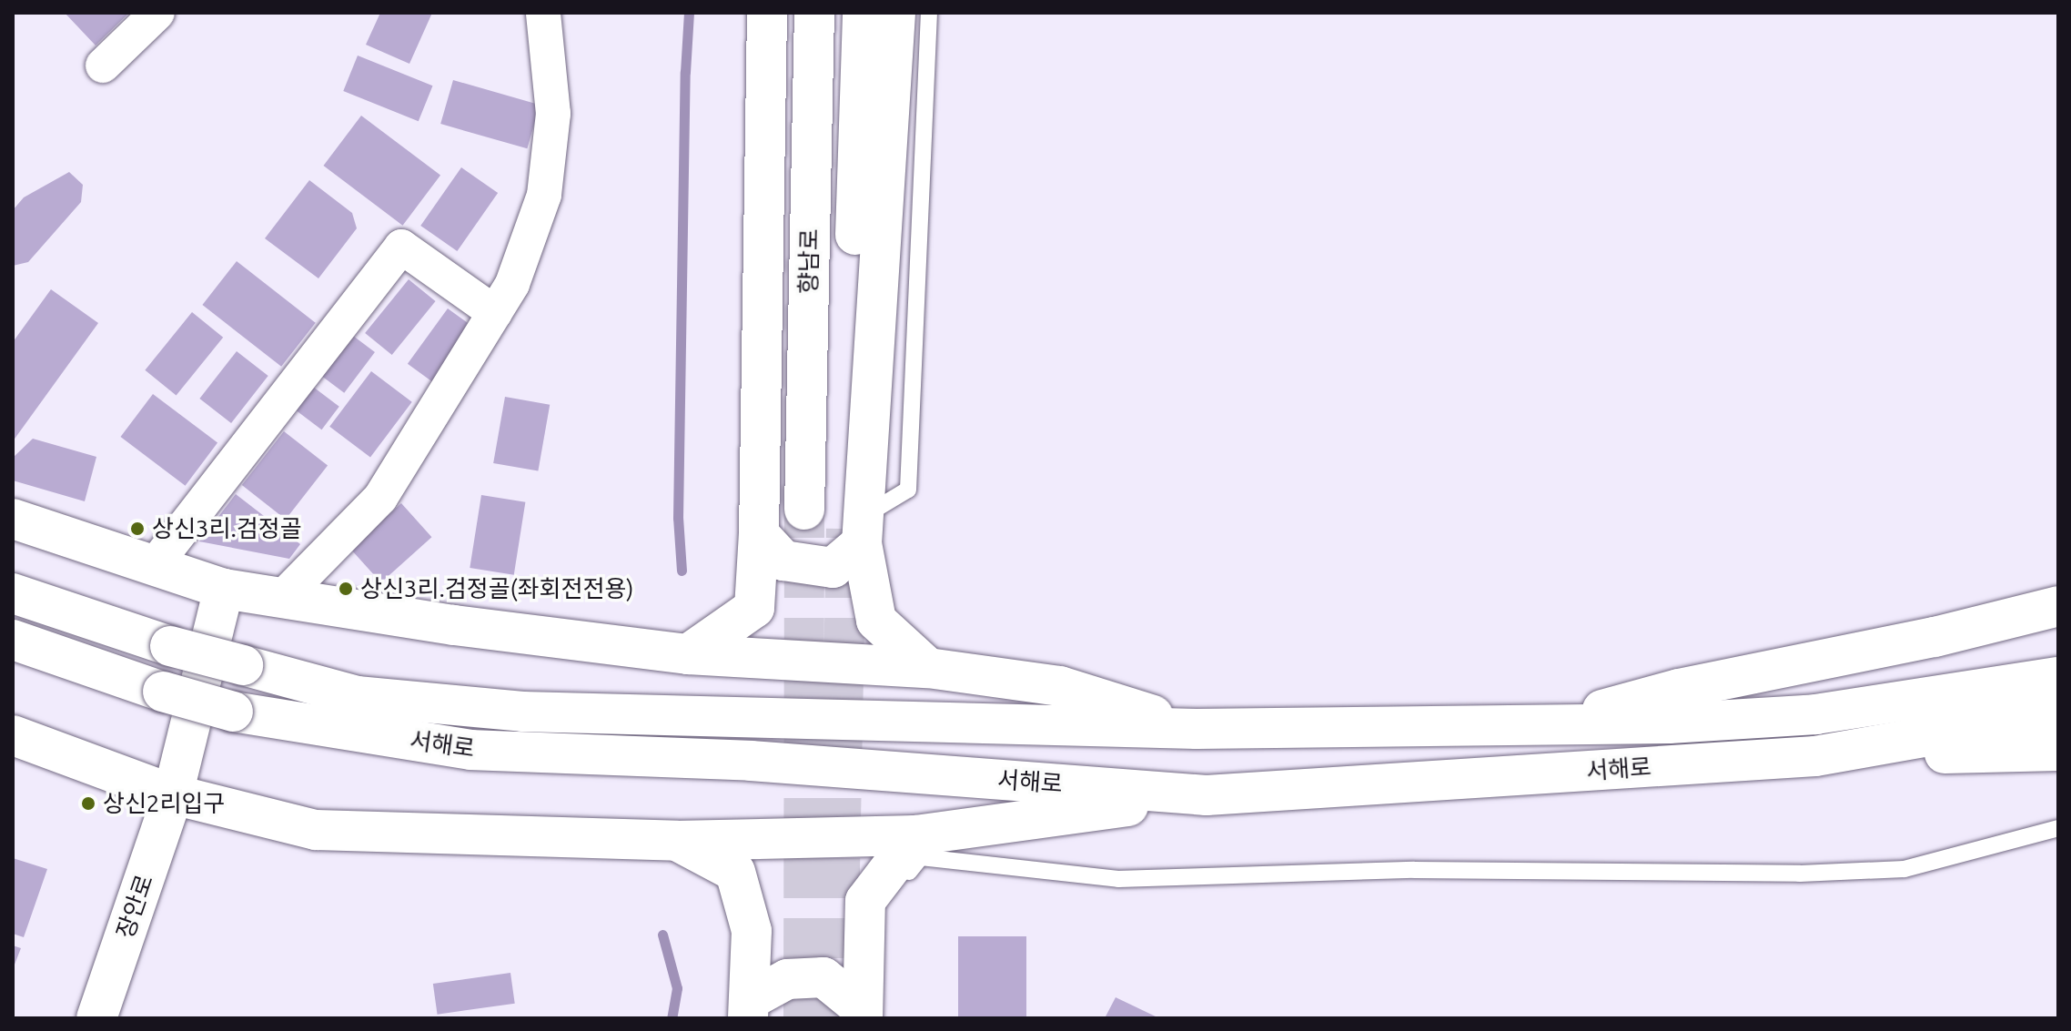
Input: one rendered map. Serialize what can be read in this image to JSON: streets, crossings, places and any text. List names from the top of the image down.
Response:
{
  "streets": {
    "main road": ["향남로", "서해로", "장안로"]
  },
  "places": ["상신3리.검정골", "상신3리.검정골(좌회전전용)", "상신2리입구"]
}
